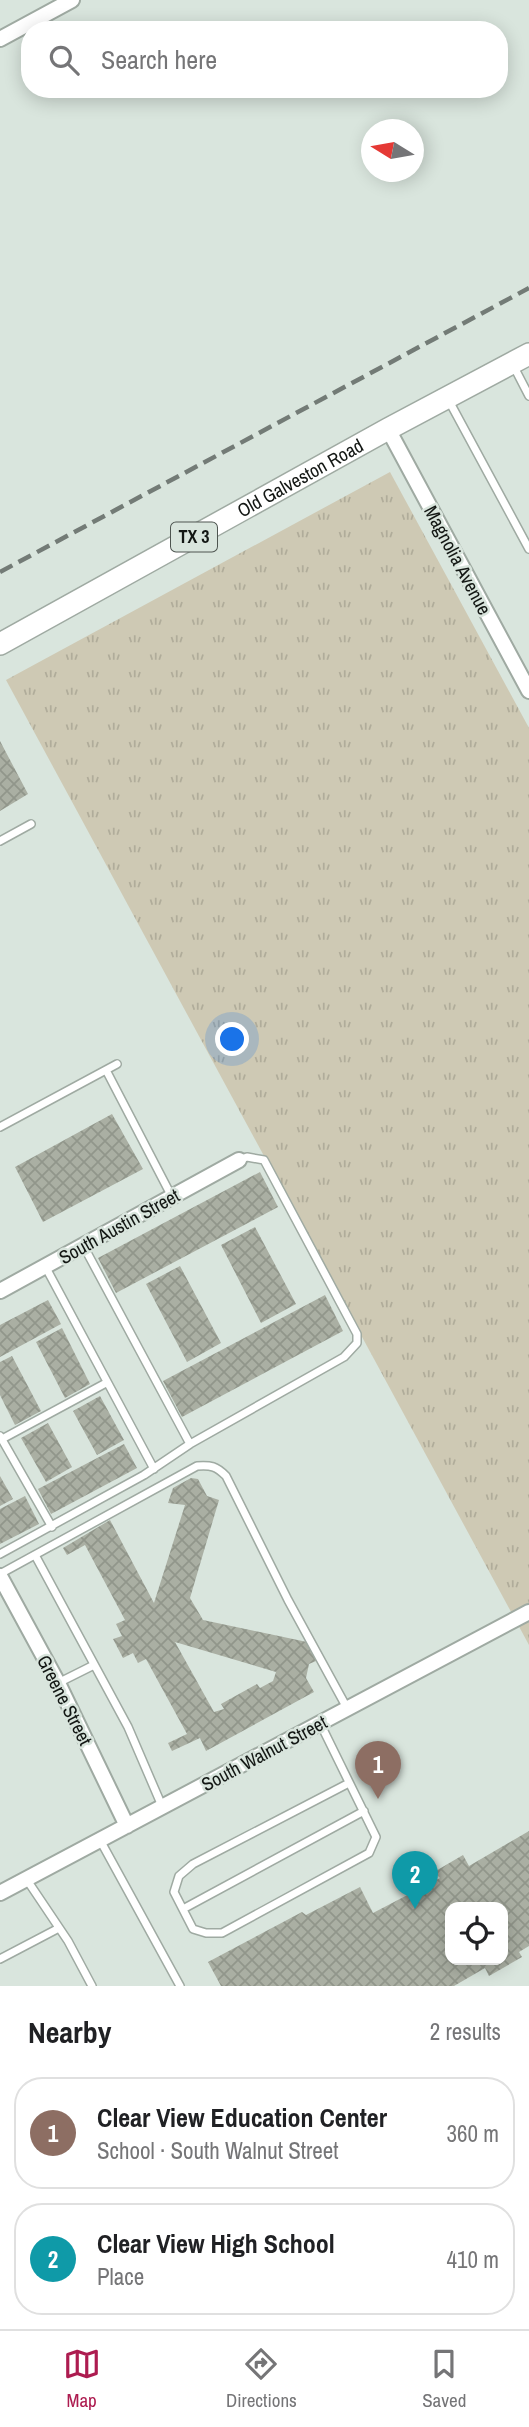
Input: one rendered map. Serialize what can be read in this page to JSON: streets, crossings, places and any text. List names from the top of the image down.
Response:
{
  "streets": {
    "main road": ["Old Galveston Road", "TX 3"],
    "street": [
      "Magnolia Avenue",
      "South Austin Street",
      "Greene Street",
      "South Walnut Street"
    ]
  },
  "crossings": [
    ["Old Galveston Road", "Magnolia Avenue"],
    ["Greene Street", "South Walnut Street"]
  ],
  "north": "left",
  "page": {
    "search": "Search here",
    "pins": ["1", "2"],
    "heading": ["Nearby", "2 results"],
    "list": [
      {
        "mark": "1",
        "name": "Clear View Education Center",
        "note": "School · South Walnut Street",
        "value": "360 m"
      },
      {
        "mark": "2",
        "name": "Clear View High School",
        "note": "Place",
        "value": "410 m"
      }
    ],
    "nav": ["Map", "Directions", "Saved"]
  }
}
